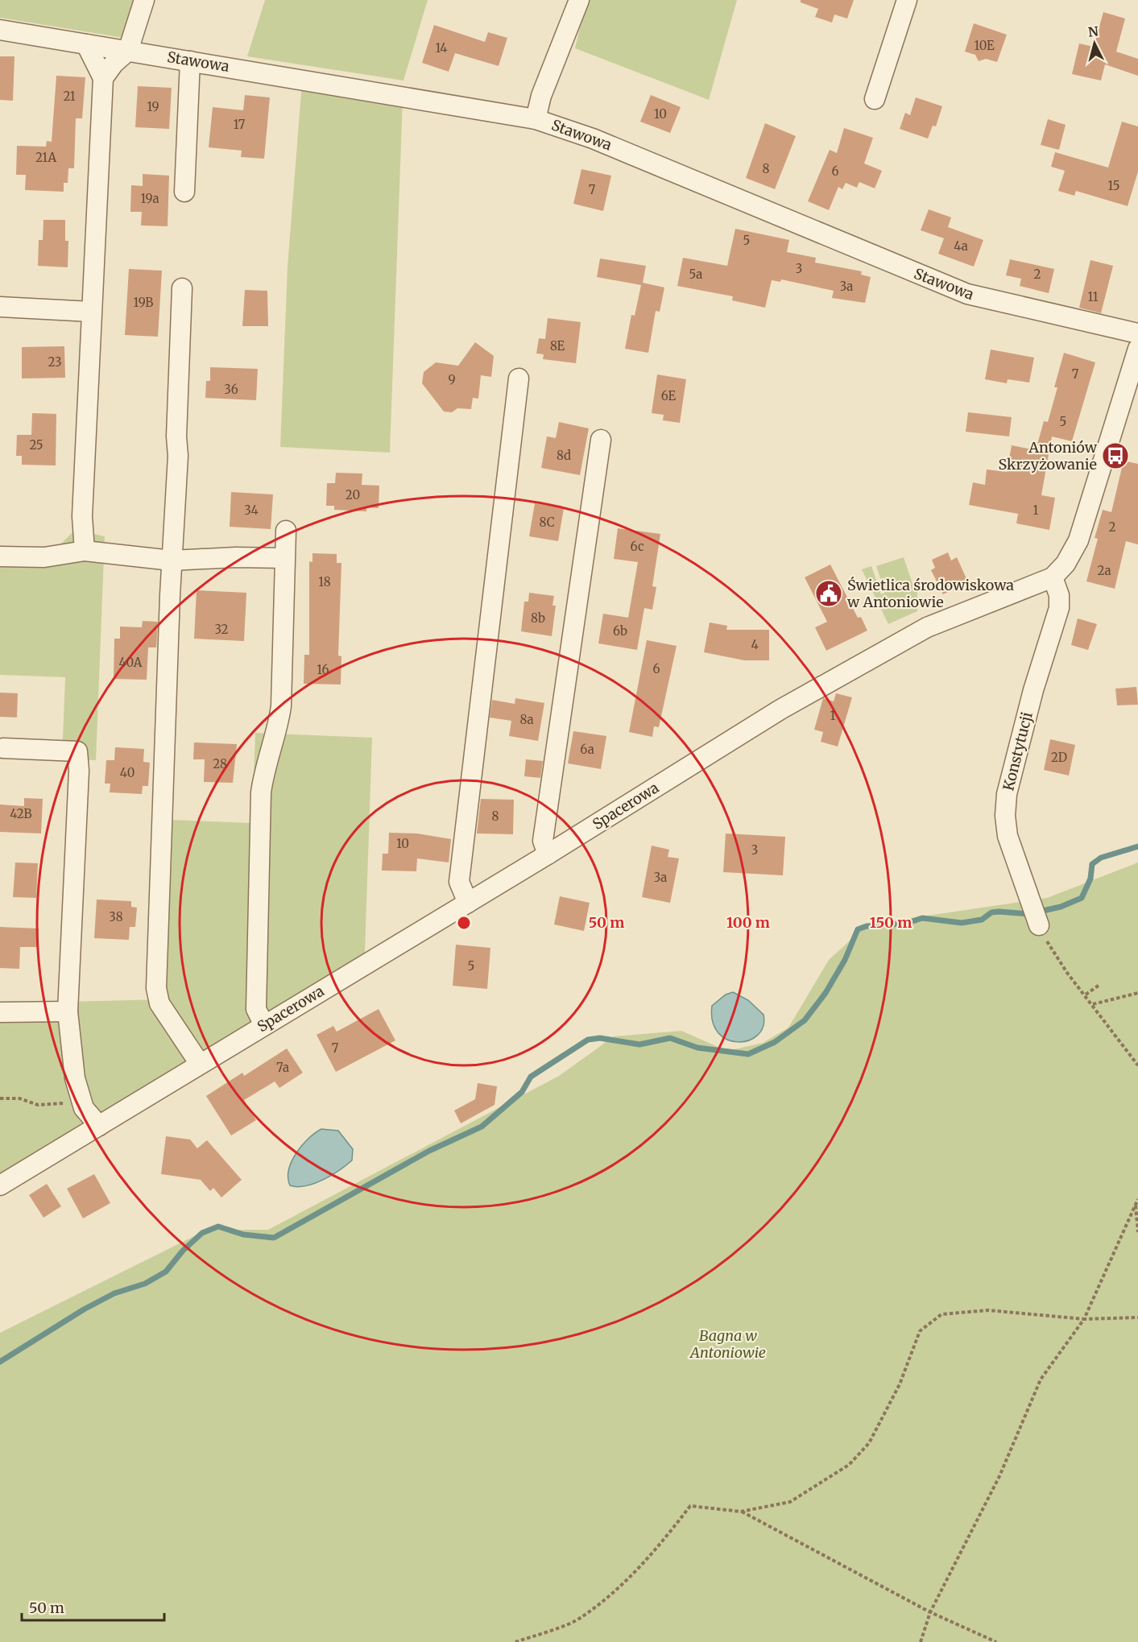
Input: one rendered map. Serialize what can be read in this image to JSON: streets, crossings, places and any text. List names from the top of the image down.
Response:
{
  "streets": {
    "street": ["Stawowa", "Konstytucji", "Spacerowa"]
  },
  "crossings": [
    ["Konstytucji", "Spacerowa"]
  ],
  "parks": ["Bagna w Antoniowie"],
  "places": {
    "bus stop": ["Antoniów Skrzyżowanie"],
    "public building": ["Świetlica środowiskowa w Antoniowie"]
  },
  "house_numbers": [
    "10E",
    "14",
    "21",
    "19",
    "10",
    "17",
    "21A",
    "8",
    "6",
    "15",
    "7",
    "19a",
    "5",
    "4a",
    "3",
    "5a",
    "2",
    "3a",
    "11",
    "19B",
    "8E",
    "23",
    "7",
    "9",
    "36",
    "6E",
    "5",
    "25",
    "8d",
    "20",
    "34",
    "1",
    "8C",
    "2",
    "6c",
    "2a",
    "18",
    "8b",
    "32",
    "6b",
    "4",
    "40A",
    "6",
    "16",
    "1",
    "8a",
    "6a",
    "2D",
    "28",
    "40",
    "42B",
    "8",
    "10",
    "3",
    "3a",
    "38",
    "5",
    "7",
    "7a"
  ],
  "scale_bar": "50 m",
  "north": "top",
  "rings": ["50 m", "100 m", "150 m"]
}
